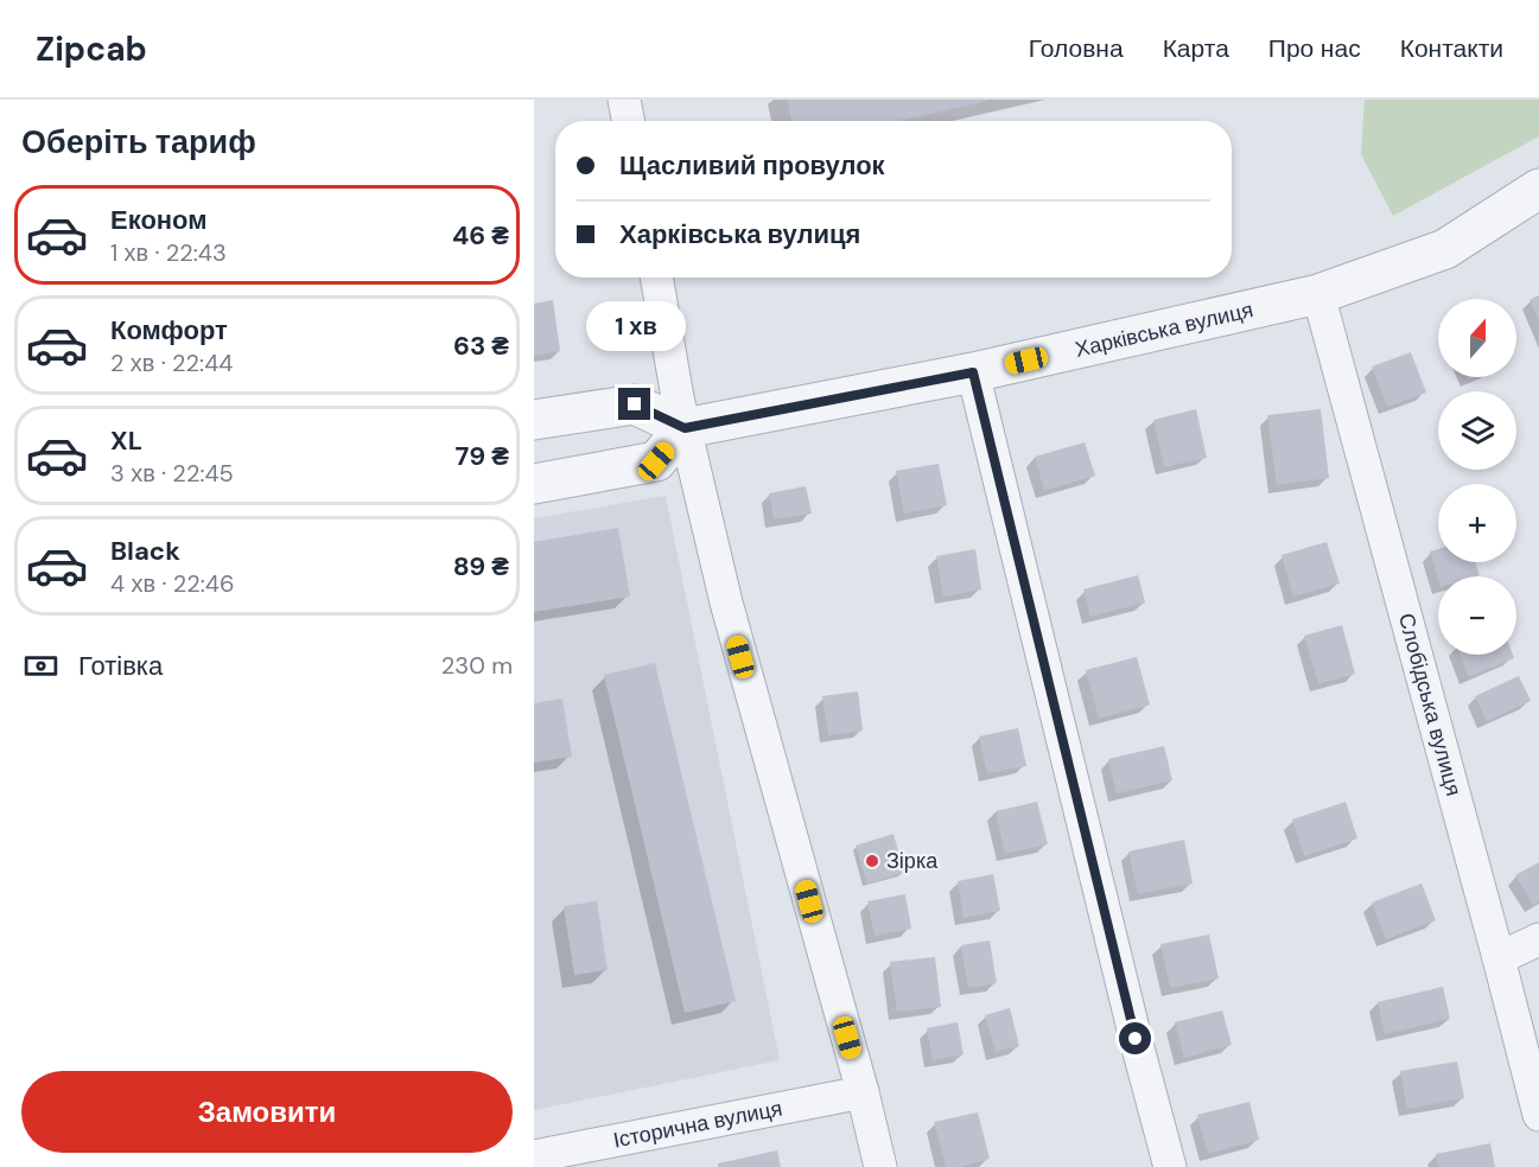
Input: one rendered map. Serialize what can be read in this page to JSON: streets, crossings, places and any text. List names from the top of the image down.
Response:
{
  "streets": {
    "street": ["Харківська вулиця", "Слобідська вулиця", "Історична вулиця"]
  },
  "crossings": [
    ["Харківська вулиця", "Слобідська вулиця"]
  ],
  "places": ["Зірка"],
  "north": "top",
  "page": {
    "header": "Zipcab",
    "nav": [
      "Головна",
      "Карта",
      "Про нас",
      "Контакти"
    ],
    "heading": "Оберіть тариф",
    "banner": ["Щасливий провулок", "Харківська вулиця"],
    "list": [
      {
        "name": "Економ",
        "note": "1 хв · 22:43",
        "value": "46 ₴"
      },
      {
        "name": "Комфорт",
        "note": "2 хв · 22:44",
        "value": "63 ₴"
      },
      {
        "name": "XL",
        "note": "3 хв · 22:45",
        "value": "79 ₴"
      },
      {
        "name": "Black",
        "note": "4 хв · 22:46",
        "value": "89 ₴"
      }
    ],
    "map_buttons": ["+", "−"],
    "bubble": "1 хв",
    "pay": ["Готівка", "230 m"],
    "buttons": "Замовити"
  }
}
